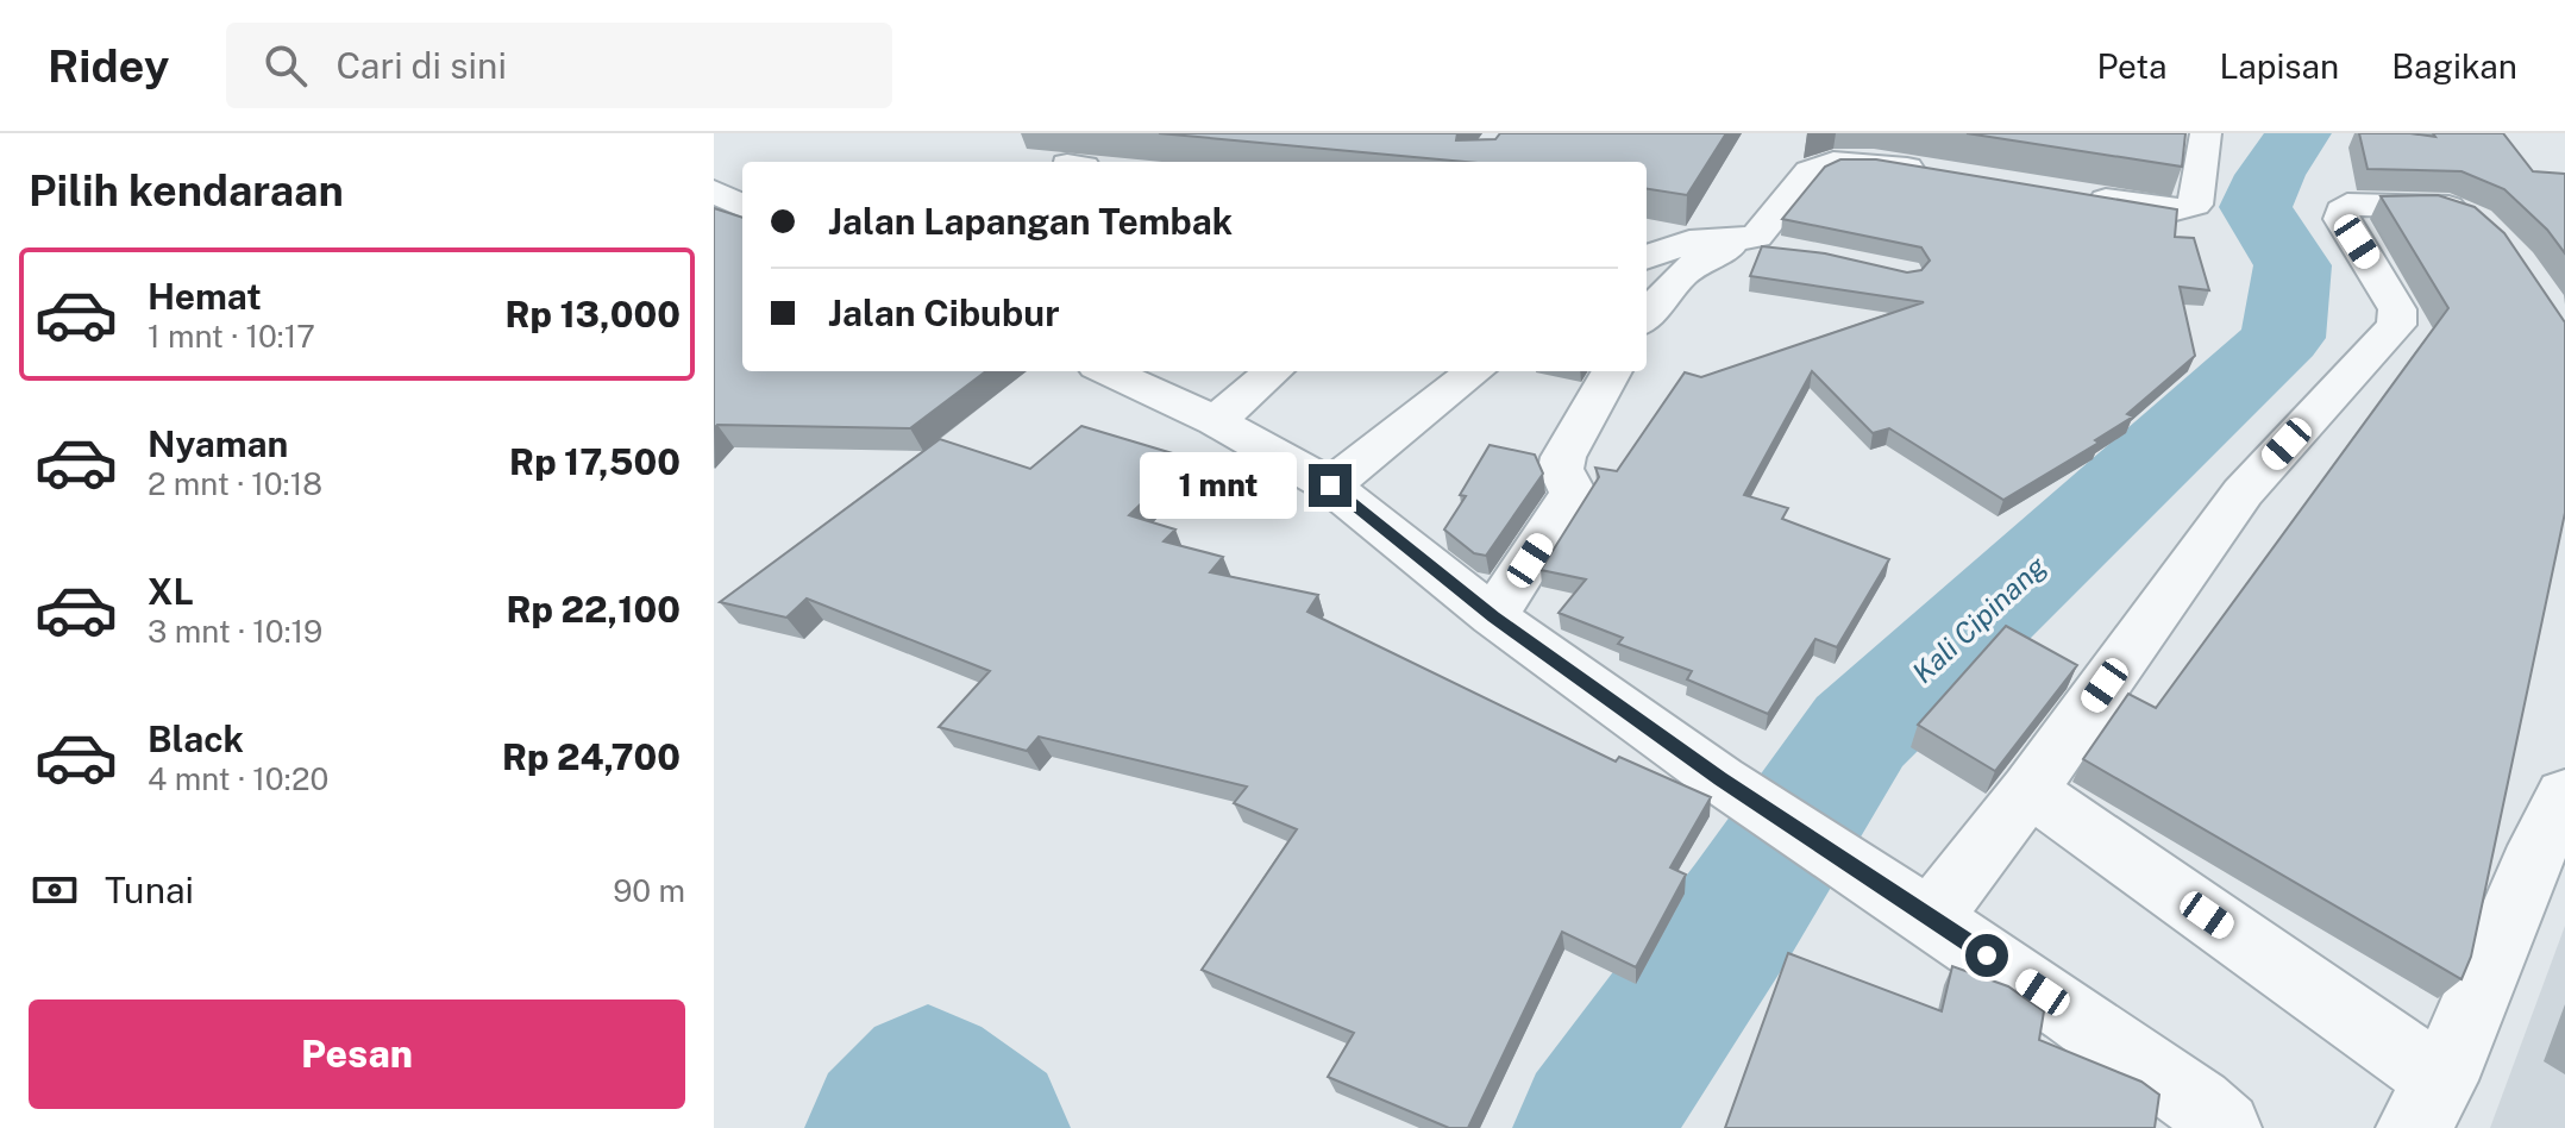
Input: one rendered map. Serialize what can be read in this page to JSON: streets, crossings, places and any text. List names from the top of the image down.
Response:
{
  "water": ["Kali Cipinang"],
  "page": {
    "header": "Ridey",
    "search": "Cari di sini",
    "nav": ["Peta", "Lapisan", "Bagikan"],
    "heading": "Pilih kendaraan",
    "banner": ["Jalan Lapangan Tembak", "Jalan Cibubur"],
    "list": [
      {
        "name": "Hemat",
        "note": "1 mnt · 10:17",
        "value": "Rp 13,000"
      },
      {
        "name": "Nyaman",
        "note": "2 mnt · 10:18",
        "value": "Rp 17,500"
      },
      {
        "name": "XL",
        "note": "3 mnt · 10:19",
        "value": "Rp 22,100"
      },
      {
        "name": "Black",
        "note": "4 mnt · 10:20",
        "value": "Rp 24,700"
      }
    ],
    "bubble": "1 mnt",
    "pay": ["Tunai", "90 m"],
    "buttons": "Pesan"
  }
}
